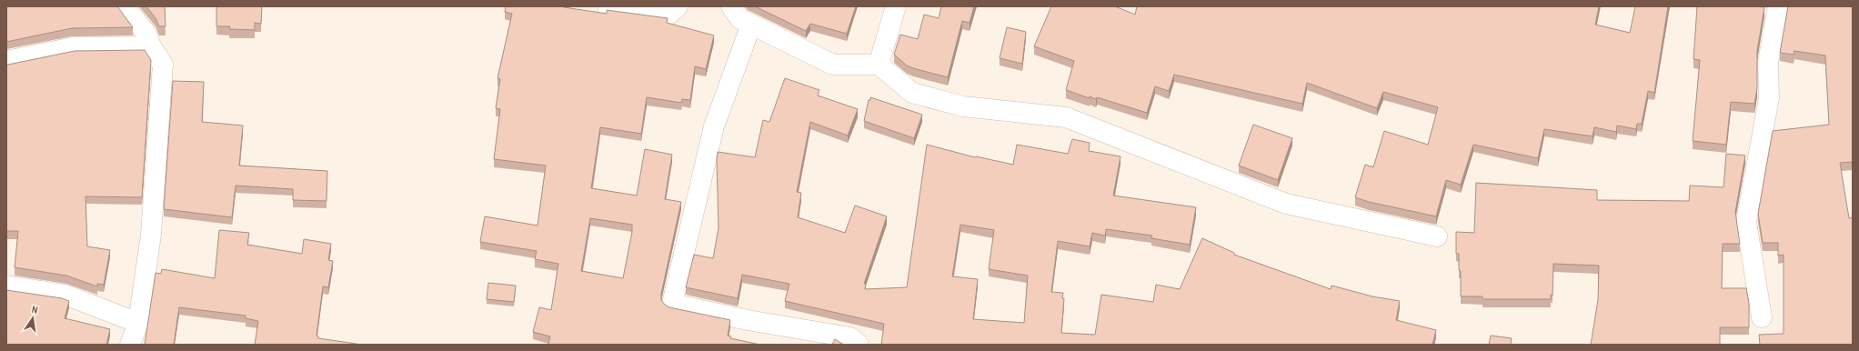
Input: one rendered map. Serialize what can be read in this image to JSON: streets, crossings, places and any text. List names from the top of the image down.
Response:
{
  "north": "top"
}
